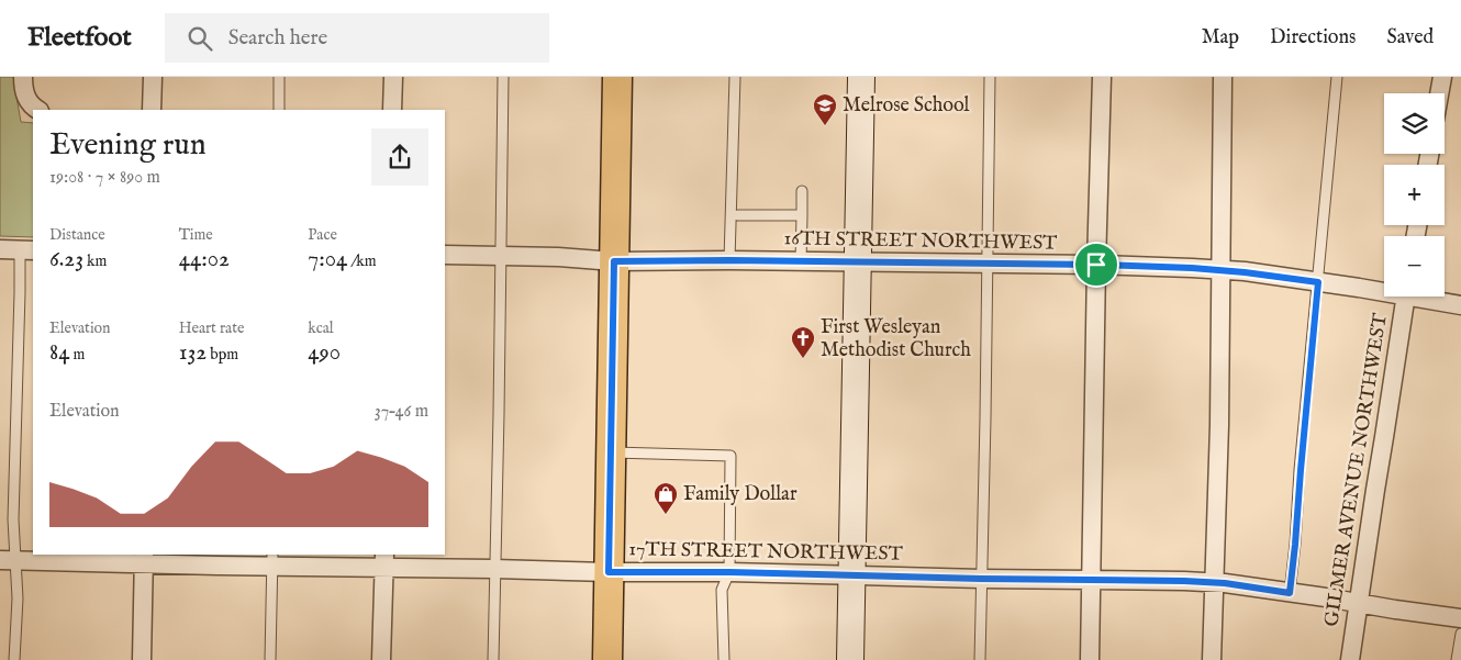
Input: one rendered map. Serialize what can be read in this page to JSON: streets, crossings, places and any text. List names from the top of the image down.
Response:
{
  "streets": {
    "street": ["16TH STREET NORTHWEST", "GILMER AVENUE NORTHWEST", "17TH STREET NORTHWEST"]
  },
  "crossings": [
    ["GILMER AVENUE NORTHWEST", "17TH STREET NORTHWEST"]
  ],
  "places": {
    "school or university": ["Melrose School"],
    "church": ["First Wesleyan Methodist Church"],
    "shop": ["Family Dollar"]
  },
  "page": {
    "header": "Fleetfoot",
    "search": "Search here",
    "nav": ["Map", "Directions", "Saved"],
    "map_buttons": ["+", "−"],
    "heading": ["Evening run", "19:08 · 7 × 890 m"],
    "stats": [
      ["Distance", "6.23 km"],
      ["Time", "44:02"],
      ["Pace", "7:04 /km"],
      ["Elevation", "84 m"],
      ["Heart rate", "132 bpm"],
      ["kcal", "490"]
    ],
    "chart": ["Elevation", "37–46 m"]
  }
}
